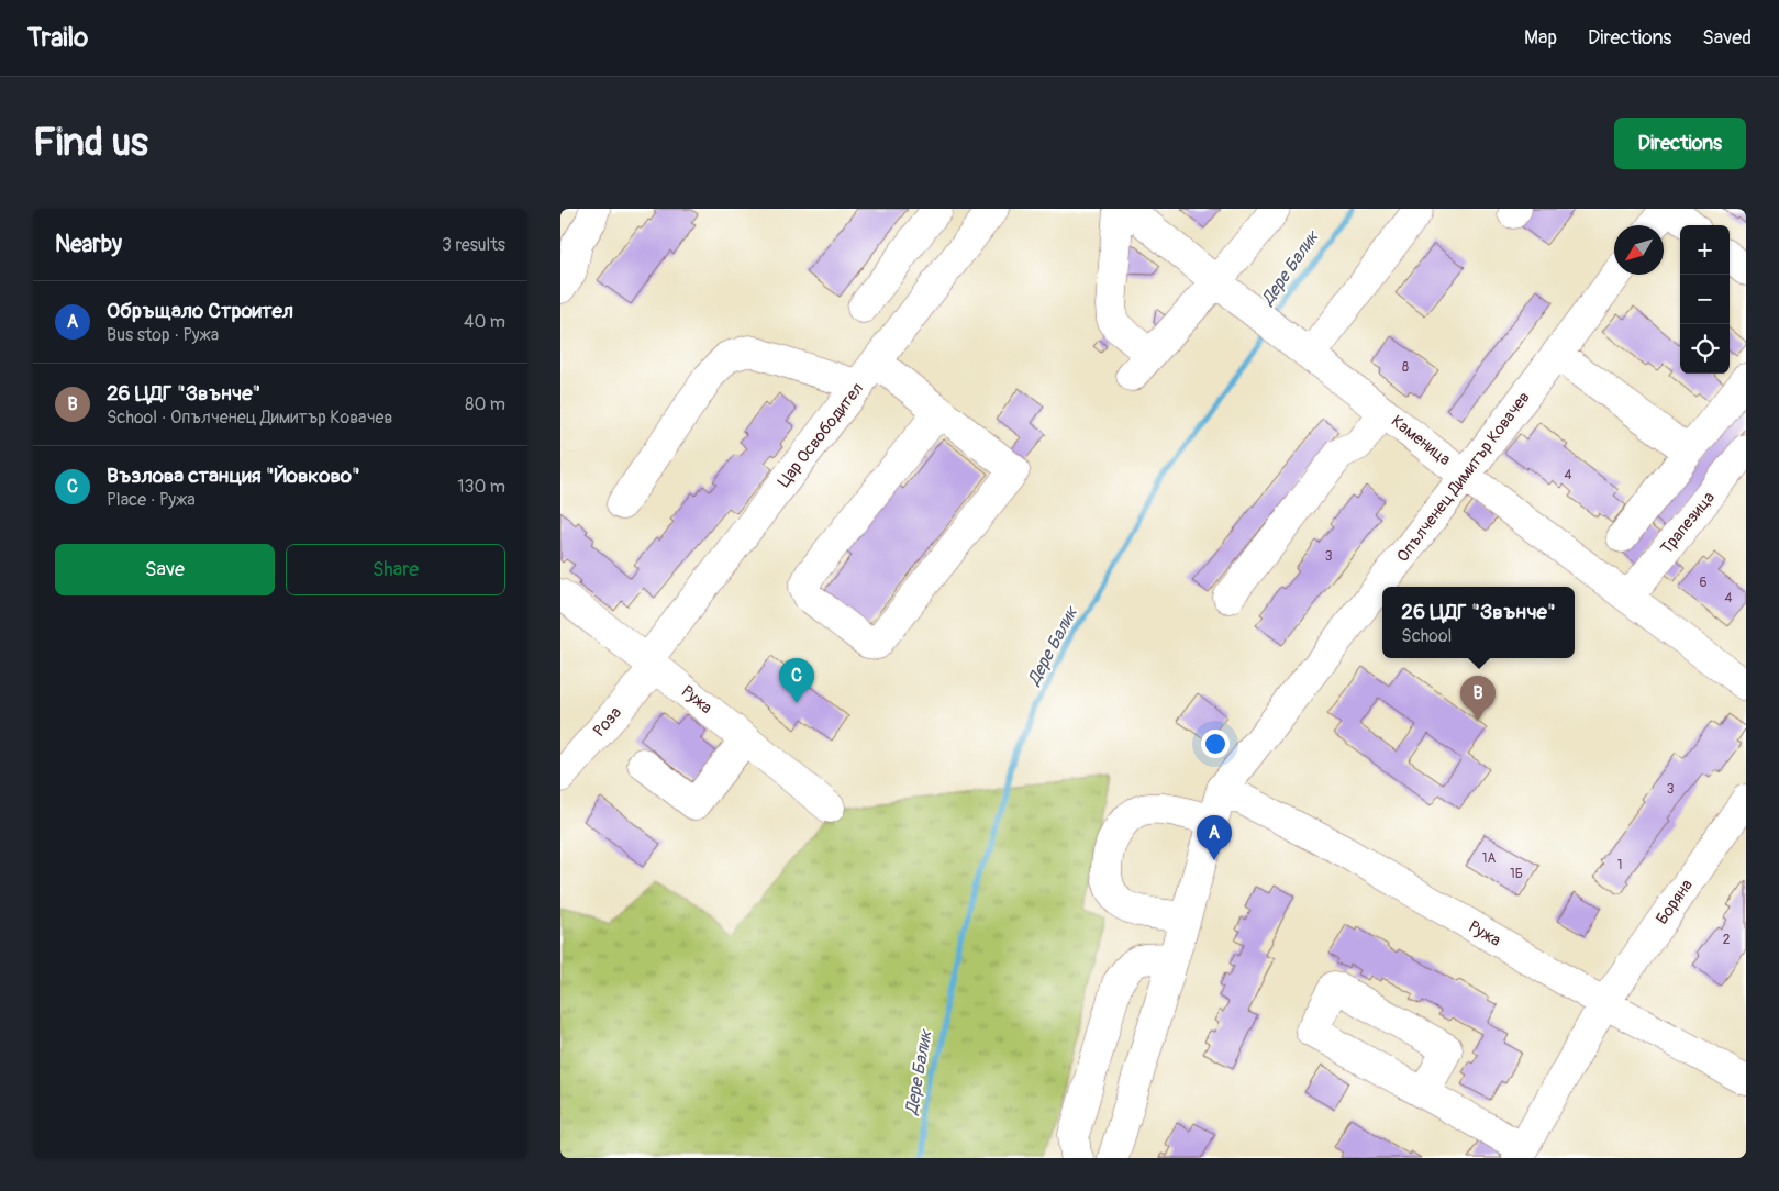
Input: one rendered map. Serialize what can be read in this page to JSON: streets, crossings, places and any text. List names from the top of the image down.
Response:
{
  "streets": {
    "street": [
      "Цар Освободител",
      "Каменица",
      "Опълченец Димитър Ковачев",
      "Трапезица",
      "Ружа",
      "Роза",
      "Боряна"
    ]
  },
  "crossings": [
    ["Цар Освободител", "Ружа"],
    ["Цар Освободител", "Роза"],
    ["Каменица", "Опълченец Димитър Ковачев"],
    ["Каменица", "Трапезица"],
    ["Опълченец Димитър Ковачев", "Ружа"],
    ["Ружа", "Роза"],
    ["Ружа", "Боряна"]
  ],
  "water": ["Дере Балик"],
  "house_numbers": [
    "8",
    "4",
    "3",
    "6",
    "4",
    "3",
    "1А",
    "1",
    "1Б",
    "2"
  ],
  "north": "bottom left",
  "page": {
    "header": "Trailo",
    "nav": ["Map", "Directions", "Saved"],
    "buttons": [
      "Directions",
      ["Save", "Share"]
    ],
    "title": "Find us",
    "heading": ["Nearby", "3 results"],
    "map_buttons": ["+", "−"],
    "list": [
      {
        "mark": "A",
        "name": "Обръщало Строител",
        "note": "Bus stop · Ружа",
        "value": "40 m"
      },
      {
        "mark": "B",
        "name": "26 ЦДГ \"Звънче\"",
        "note": "School · Опълченец Димитър Ковачев",
        "value": "80 m"
      },
      {
        "mark": "C",
        "name": "Възлова станция \"Йовково\"",
        "note": "Place · Ружа",
        "value": "130 m"
      }
    ],
    "popup": ["26 ЦДГ \"Звънче\"", "School"],
    "pins": ["C", "B", "A"]
  }
}
